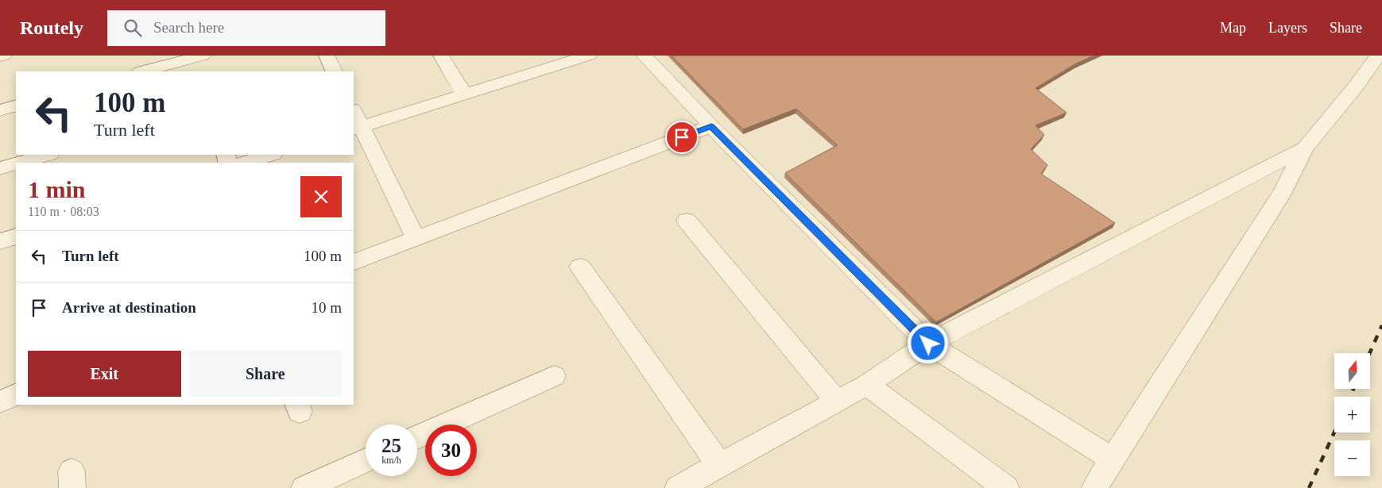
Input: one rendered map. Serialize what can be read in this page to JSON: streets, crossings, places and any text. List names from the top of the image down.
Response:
{
  "north": "top",
  "page": {
    "header": "Routely",
    "search": "Search here",
    "nav": ["Map", "Layers", "Share"],
    "turn": ["100 m", "Turn left"],
    "heading": ["1 min", "110 m · 08:03"],
    "list": [
      {
        "name": "Turn left",
        "value": "100 m"
      },
      {
        "name": "Arrive at destination",
        "value": "10 m"
      }
    ],
    "buttons": ["Exit", "Share"],
    "map_buttons": ["+", "−"],
    "speed": "25 km/h",
    "limit": "30"
  }
}
